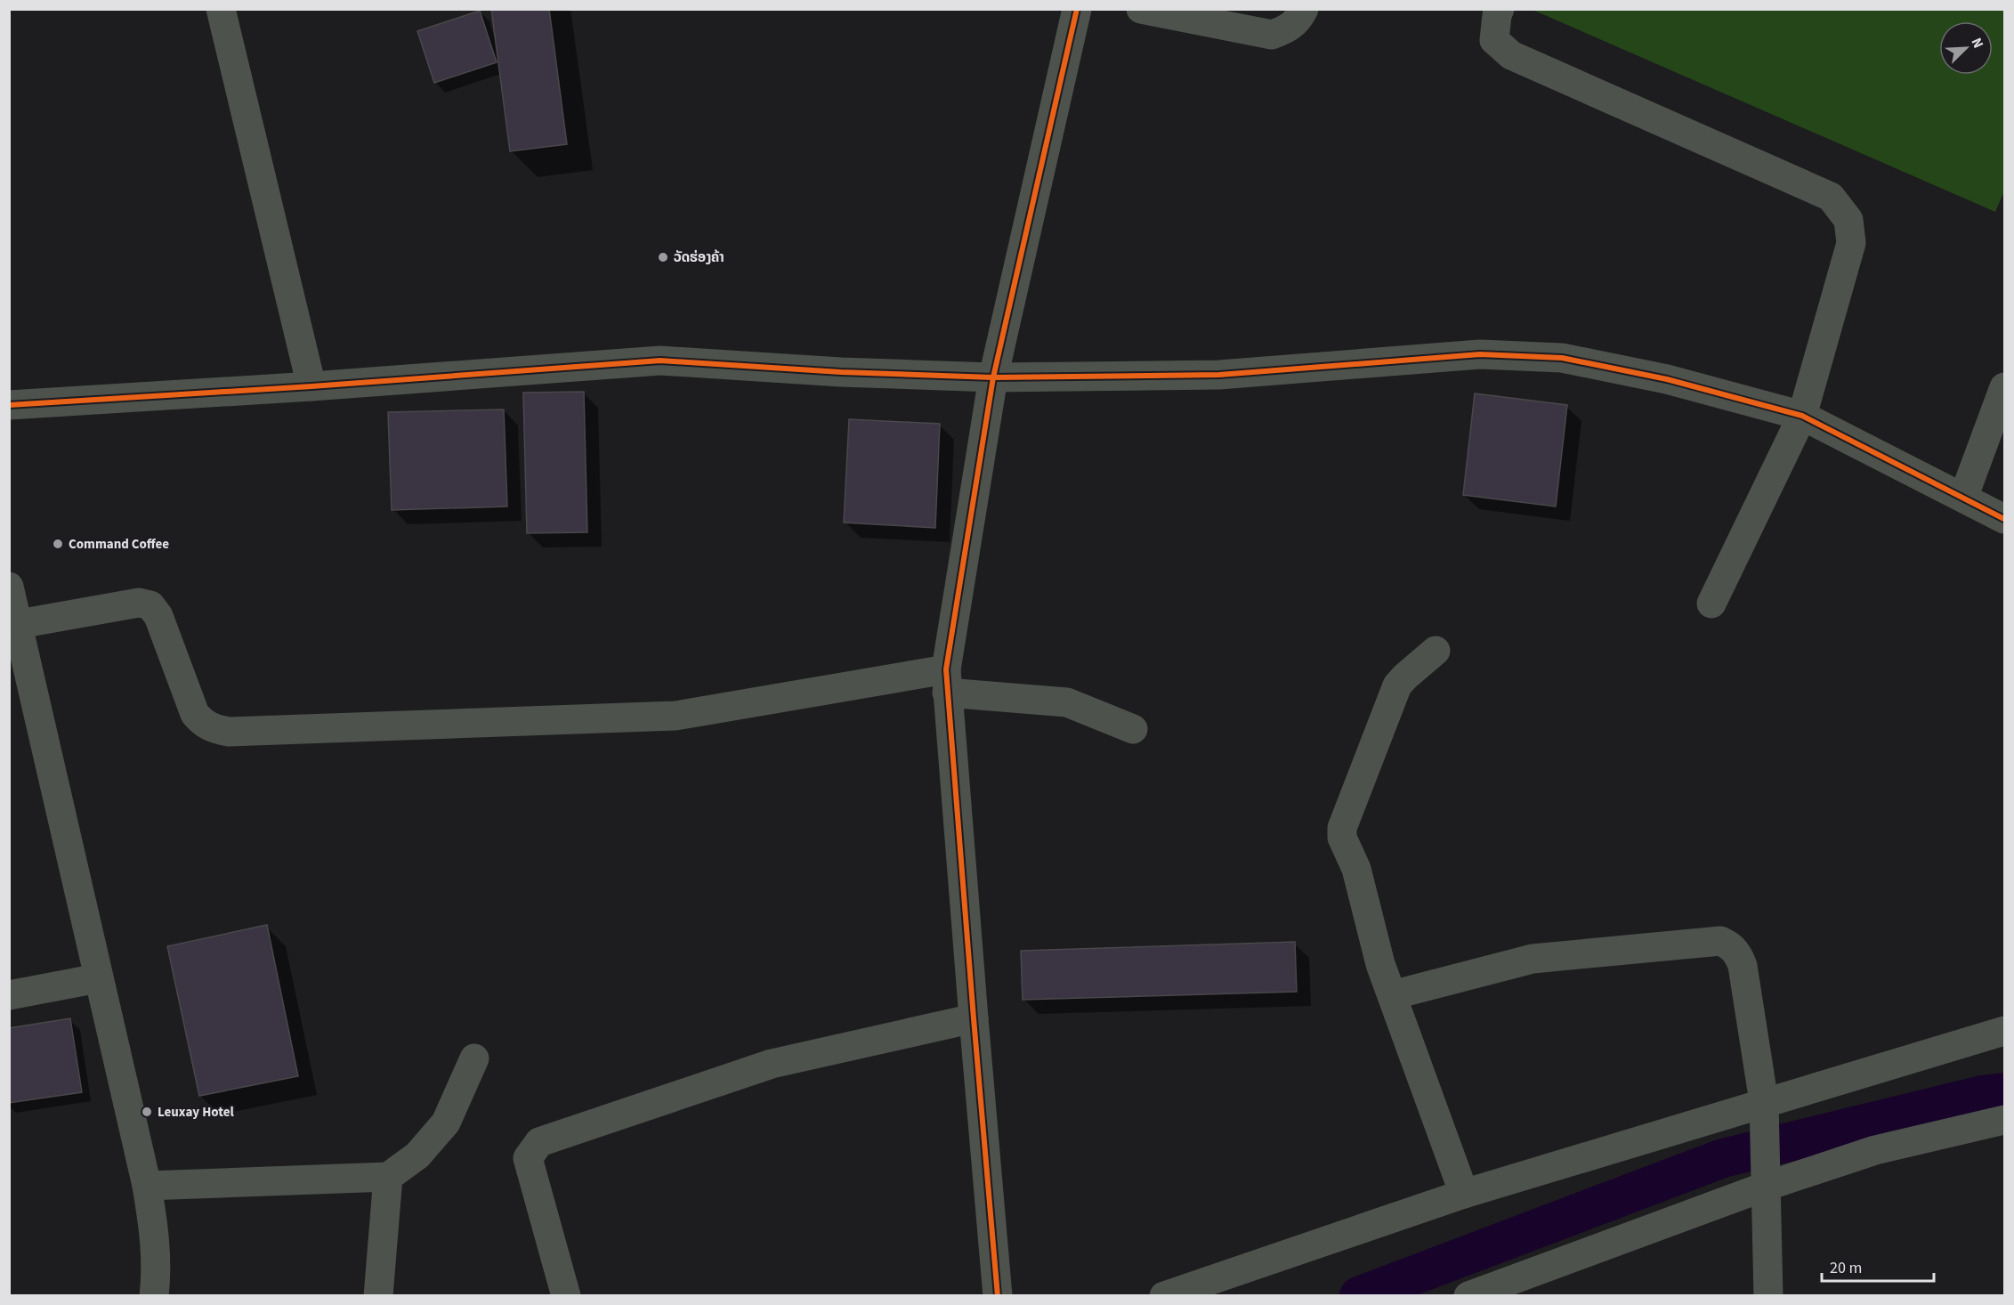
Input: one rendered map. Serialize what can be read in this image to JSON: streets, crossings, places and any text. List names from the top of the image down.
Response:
{
  "places": ["ວັດຮ່ອງຄ້າ", "Command Coffee", "Leuxay Hotel"],
  "scale_bar": "20 m",
  "north": "top right"
}
